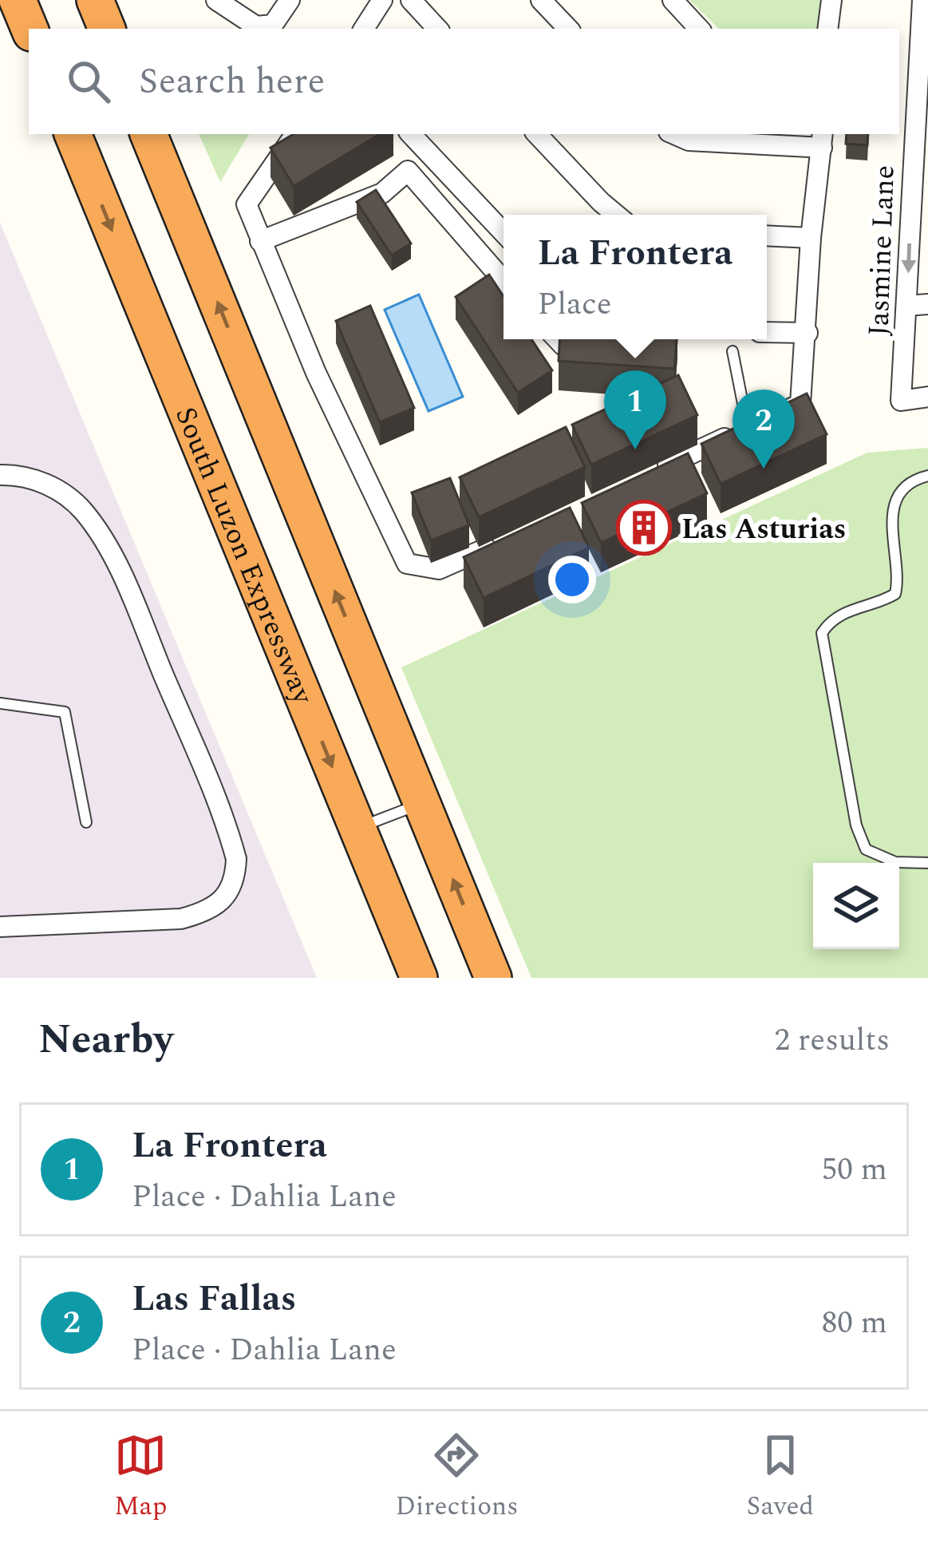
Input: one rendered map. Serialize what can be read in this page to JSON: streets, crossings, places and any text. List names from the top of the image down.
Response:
{
  "streets": {
    "highway": ["South Luzon Expressway"],
    "street": ["Jasmine Lane"]
  },
  "places": {
    "building": ["Las Asturias"]
  },
  "page": {
    "search": "Search here",
    "popup": ["La Frontera", "Place"],
    "pins": ["1", "2"],
    "heading": ["Nearby", "2 results"],
    "list": [
      {
        "mark": "1",
        "name": "La Frontera",
        "note": "Place · Dahlia Lane",
        "value": "50 m"
      },
      {
        "mark": "2",
        "name": "Las Fallas",
        "note": "Place · Dahlia Lane",
        "value": "80 m"
      }
    ],
    "nav": ["Map", "Directions", "Saved"]
  }
}
